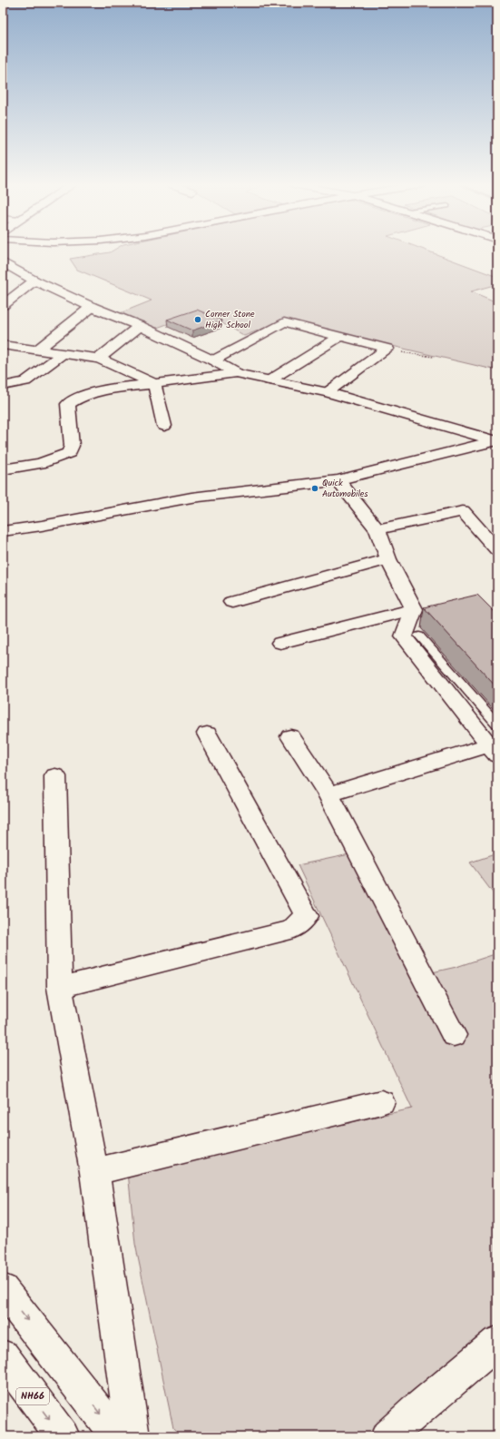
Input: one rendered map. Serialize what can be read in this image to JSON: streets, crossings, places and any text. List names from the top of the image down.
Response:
{
  "streets": {
    "main road": ["NH66"]
  },
  "places": ["Corner Stone High School", "Quick Automobiles"]
}
